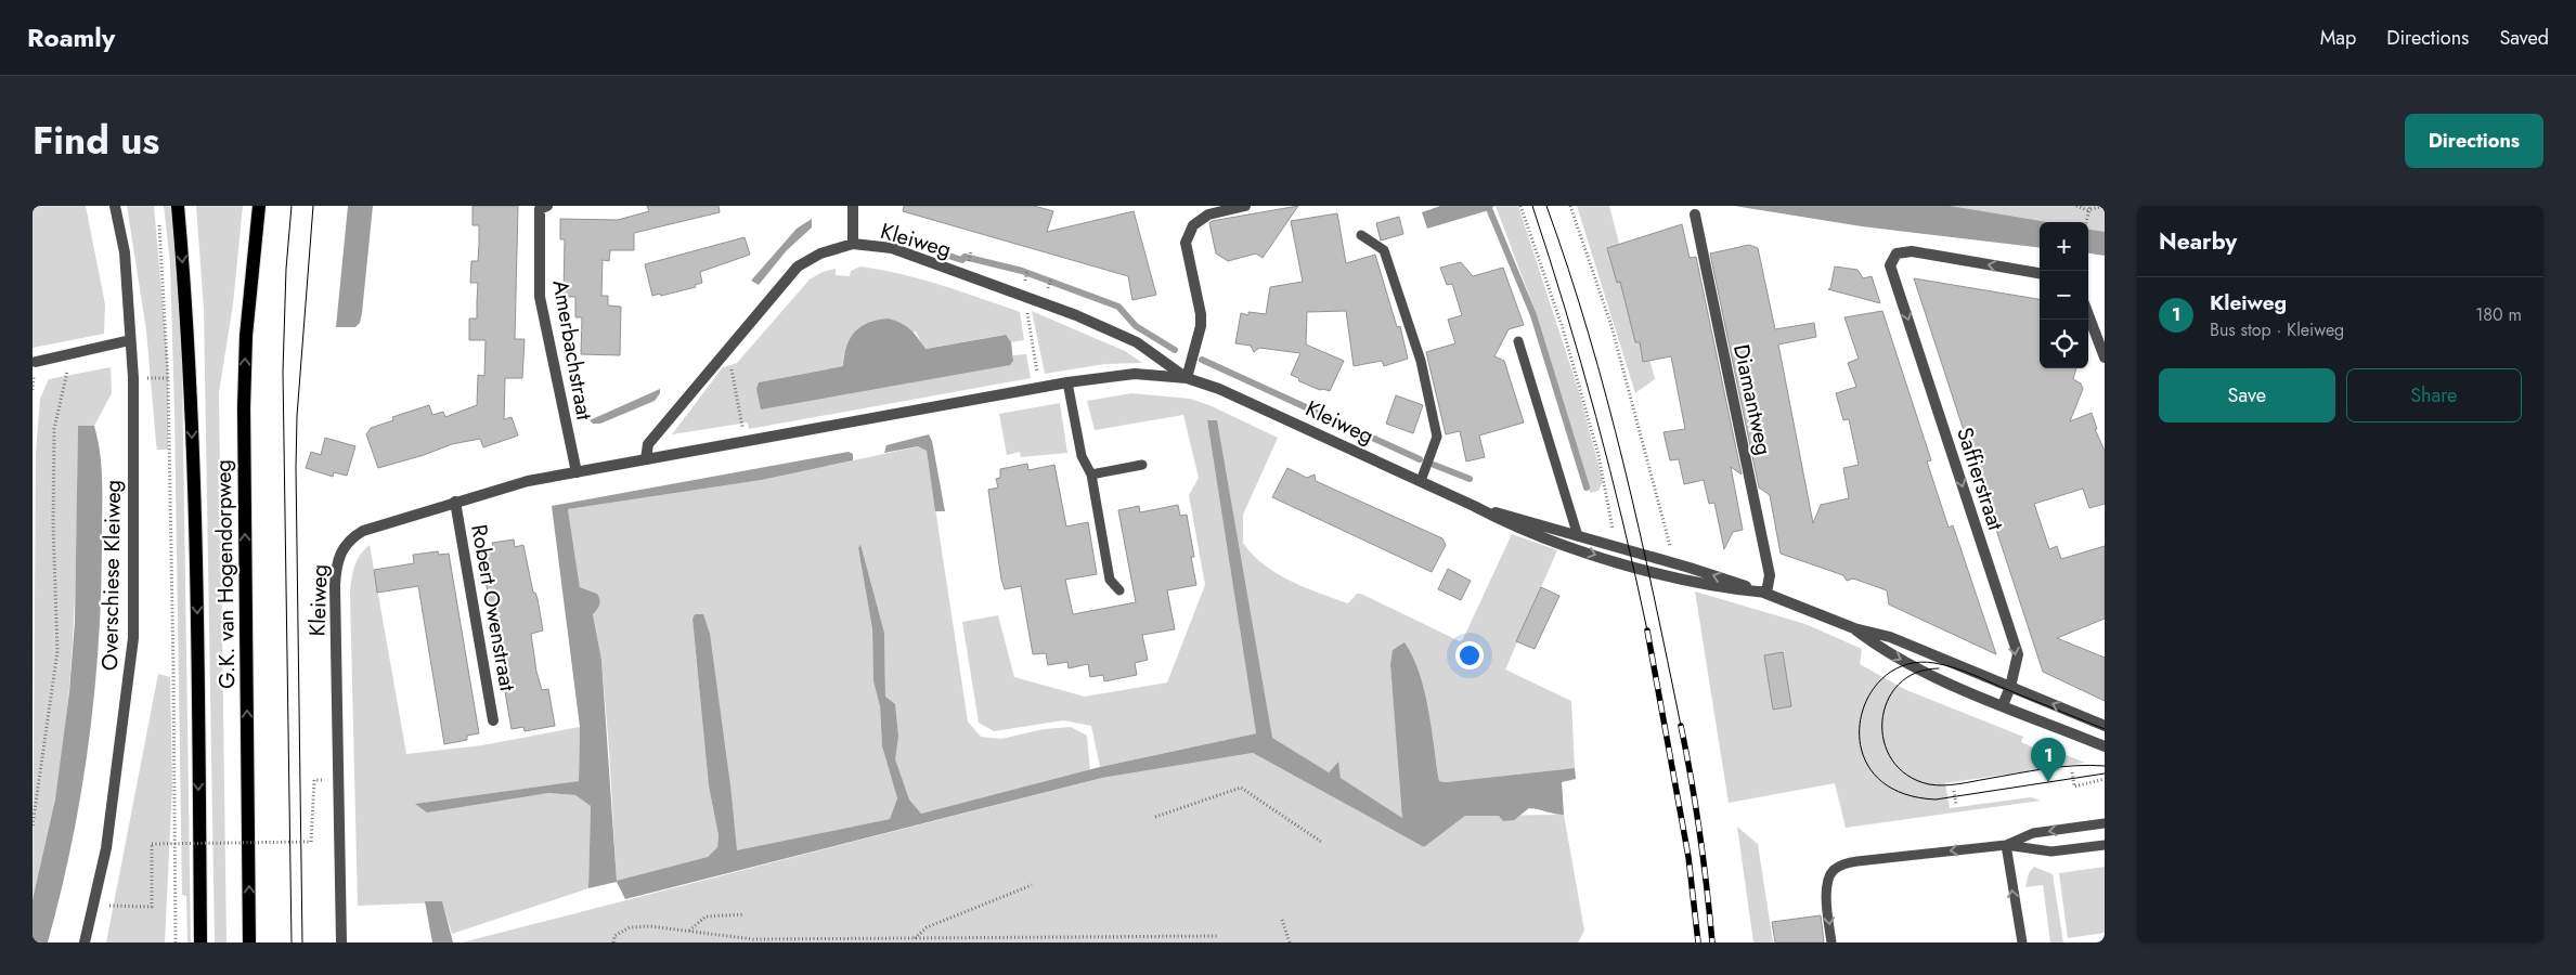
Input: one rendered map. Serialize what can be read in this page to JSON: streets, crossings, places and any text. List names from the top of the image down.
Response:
{
  "streets": {
    "main road": ["G.K. van Hogendorpweg"],
    "street": [
      "Kleiweg",
      "Amerbachstraat",
      "Diamantweg",
      "Saffierstraat",
      "Overschiese Kleiweg",
      "Robert Owenstraat"
    ]
  },
  "crossings": [
    ["Kleiweg", "Amerbachstraat"],
    ["Kleiweg", "Diamantweg"],
    ["Kleiweg", "Saffierstraat"],
    ["Kleiweg", "Robert Owenstraat"]
  ],
  "page": {
    "header": "Roamly",
    "nav": ["Map", "Directions", "Saved"],
    "title": "Find us",
    "buttons": [
      "Directions",
      ["Save", "Share"]
    ],
    "heading": "Nearby",
    "map_buttons": ["+", "−"],
    "list": [
      {
        "mark": "1",
        "name": "Kleiweg",
        "note": "Bus stop · Kleiweg",
        "value": "180 m"
      }
    ],
    "pins": "1"
  }
}
